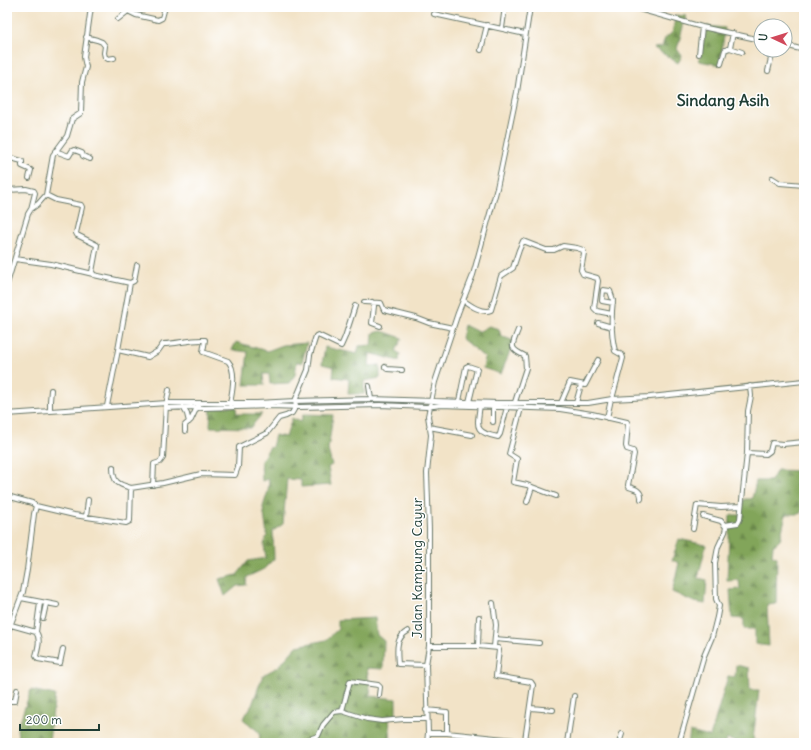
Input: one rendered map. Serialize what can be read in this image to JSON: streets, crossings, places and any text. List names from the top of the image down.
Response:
{
  "streets": {
    "street": ["Jalan Kampung Cayur"]
  },
  "districts": ["Sindang Asih"],
  "scale_bar": "200 m",
  "north": "left"
}
